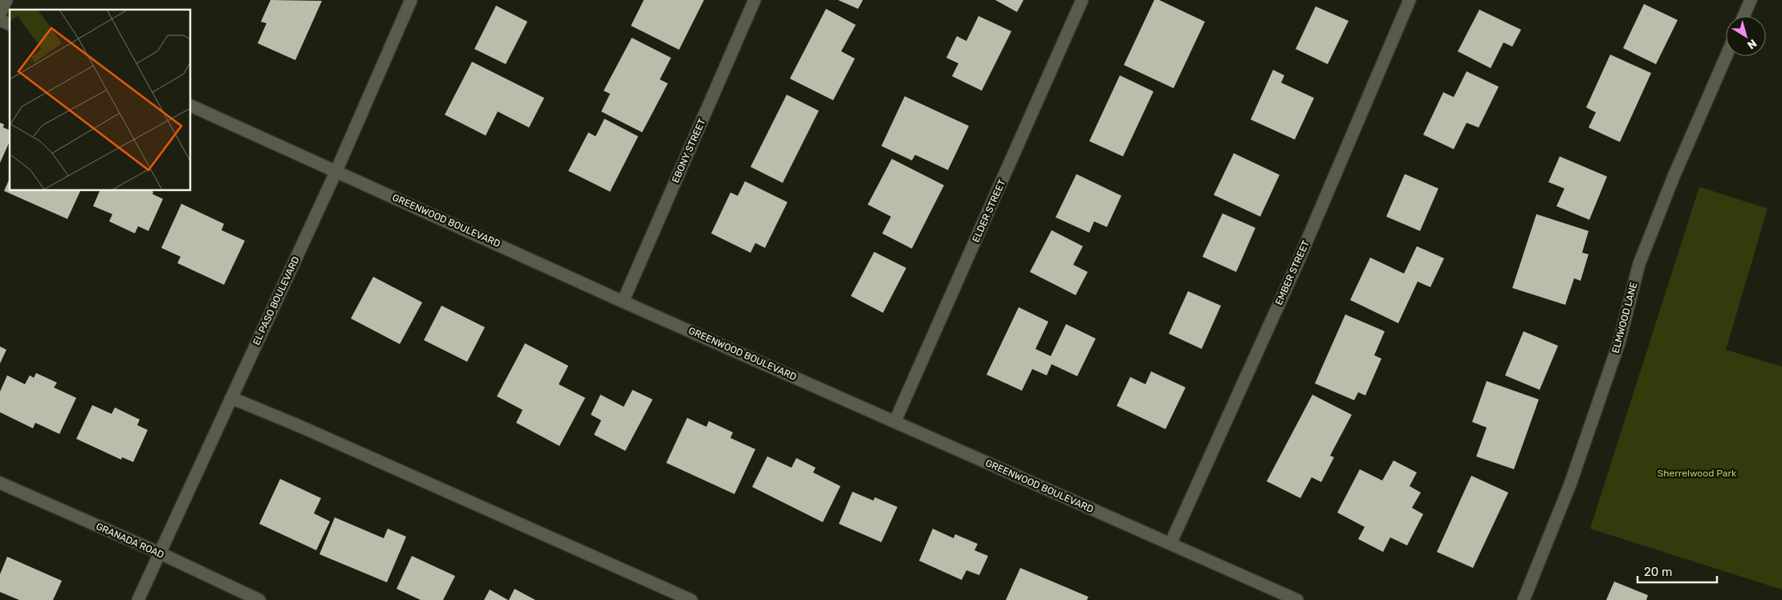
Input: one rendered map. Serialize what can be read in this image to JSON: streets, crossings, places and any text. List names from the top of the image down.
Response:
{
  "streets": {
    "street": [
      "EBONY STREET",
      "ELDER STREET",
      "GREENWOOD BOULEVARD",
      "EMBER STREET",
      "EL PASO BOULEVARD",
      "ELMWOOD LANE",
      "GRANADA ROAD"
    ]
  },
  "crossings": [
    ["EBONY STREET", "GREENWOOD BOULEVARD"],
    ["ELDER STREET", "GREENWOOD BOULEVARD"],
    ["GREENWOOD BOULEVARD", "EMBER STREET"],
    ["GREENWOOD BOULEVARD", "EL PASO BOULEVARD"],
    ["EL PASO BOULEVARD", "GRANADA ROAD"]
  ],
  "parks": ["Sherrelwood Park"],
  "scale_bar": "20 m",
  "north": "bottom right"
}
